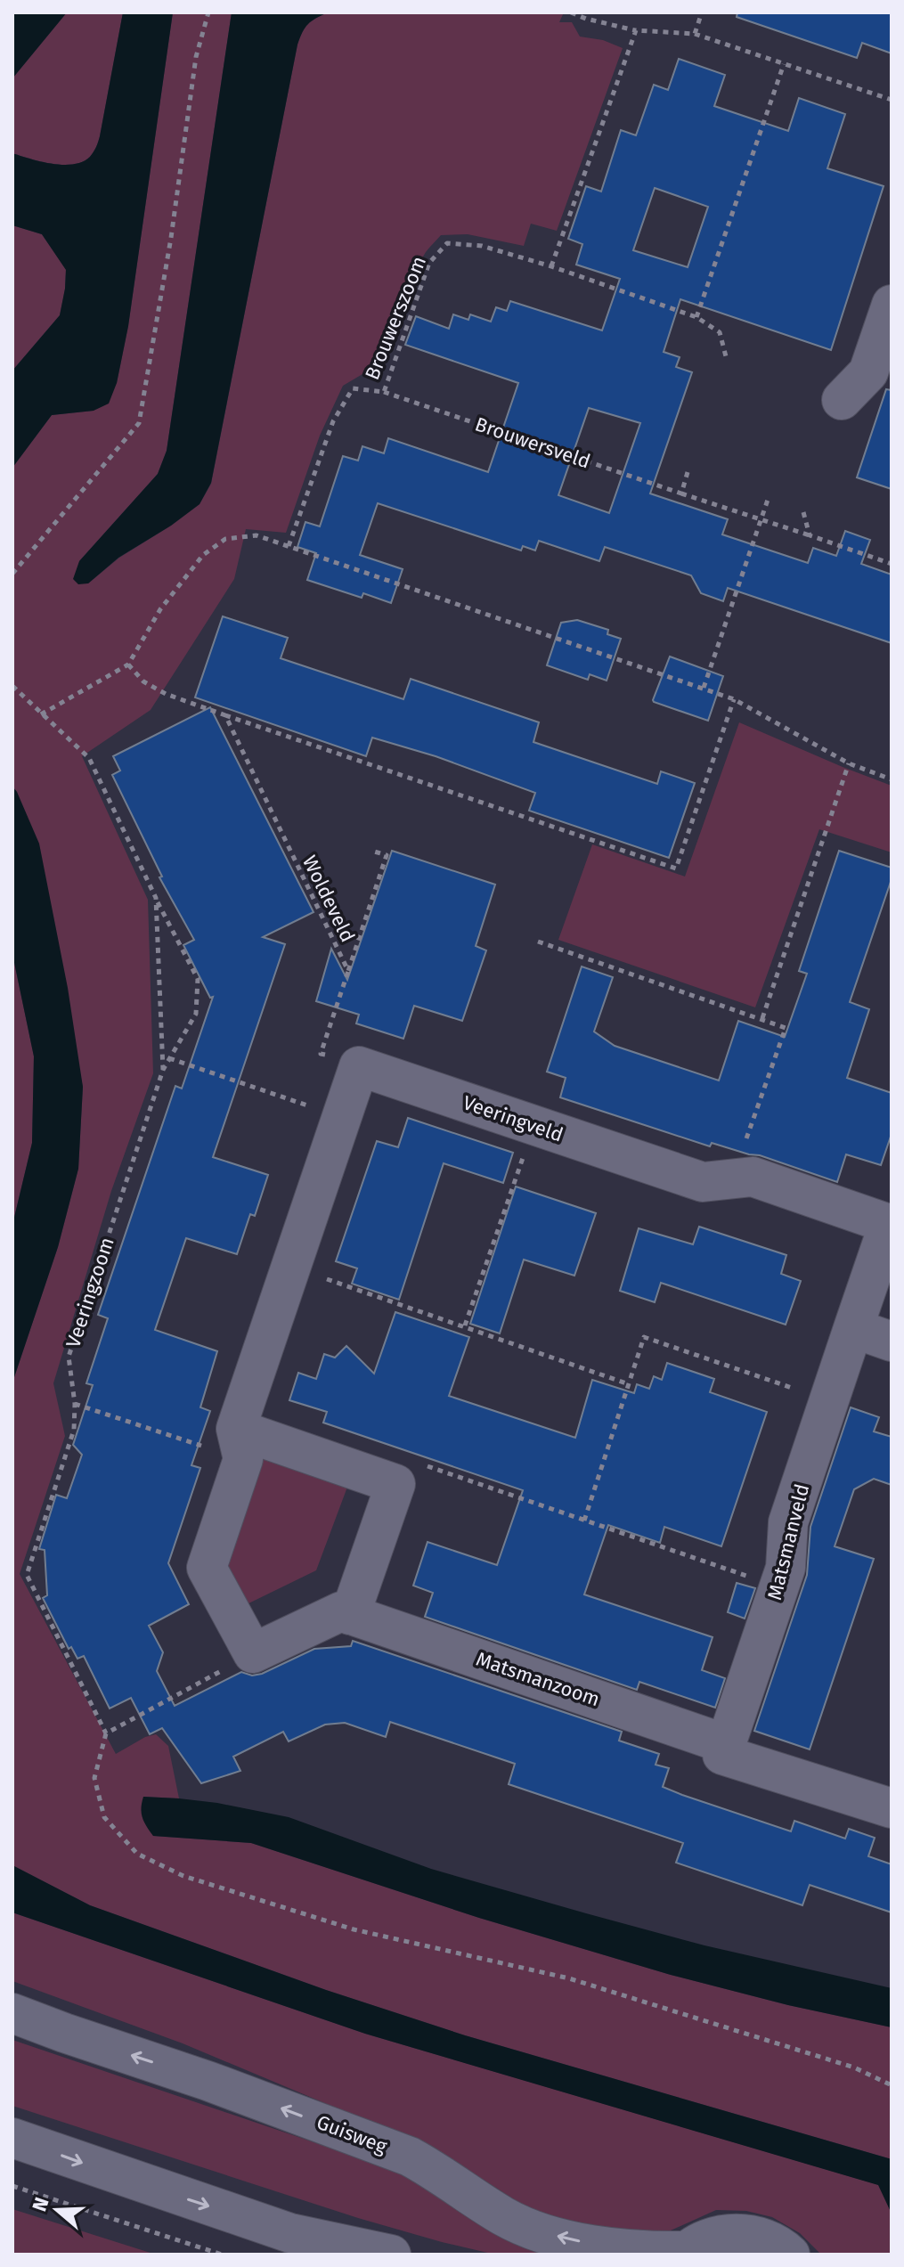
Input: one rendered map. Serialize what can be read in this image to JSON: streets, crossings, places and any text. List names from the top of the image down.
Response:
{
  "streets": {
    "street": [
      "Veeringveld",
      "Matsmanveld",
      "Matsmanzoom",
      "Guisweg"
    ],
    "path": [
      "Brouwerszoom",
      "Brouwersveld",
      "Woldeveld",
      "Veeringzoom"
    ]
  },
  "crossings": [
    ["Brouwerszoom", "Brouwersveld"],
    ["Veeringveld", "Matsmanveld"],
    ["Matsmanveld", "Matsmanzoom"]
  ],
  "north": "left"
}
